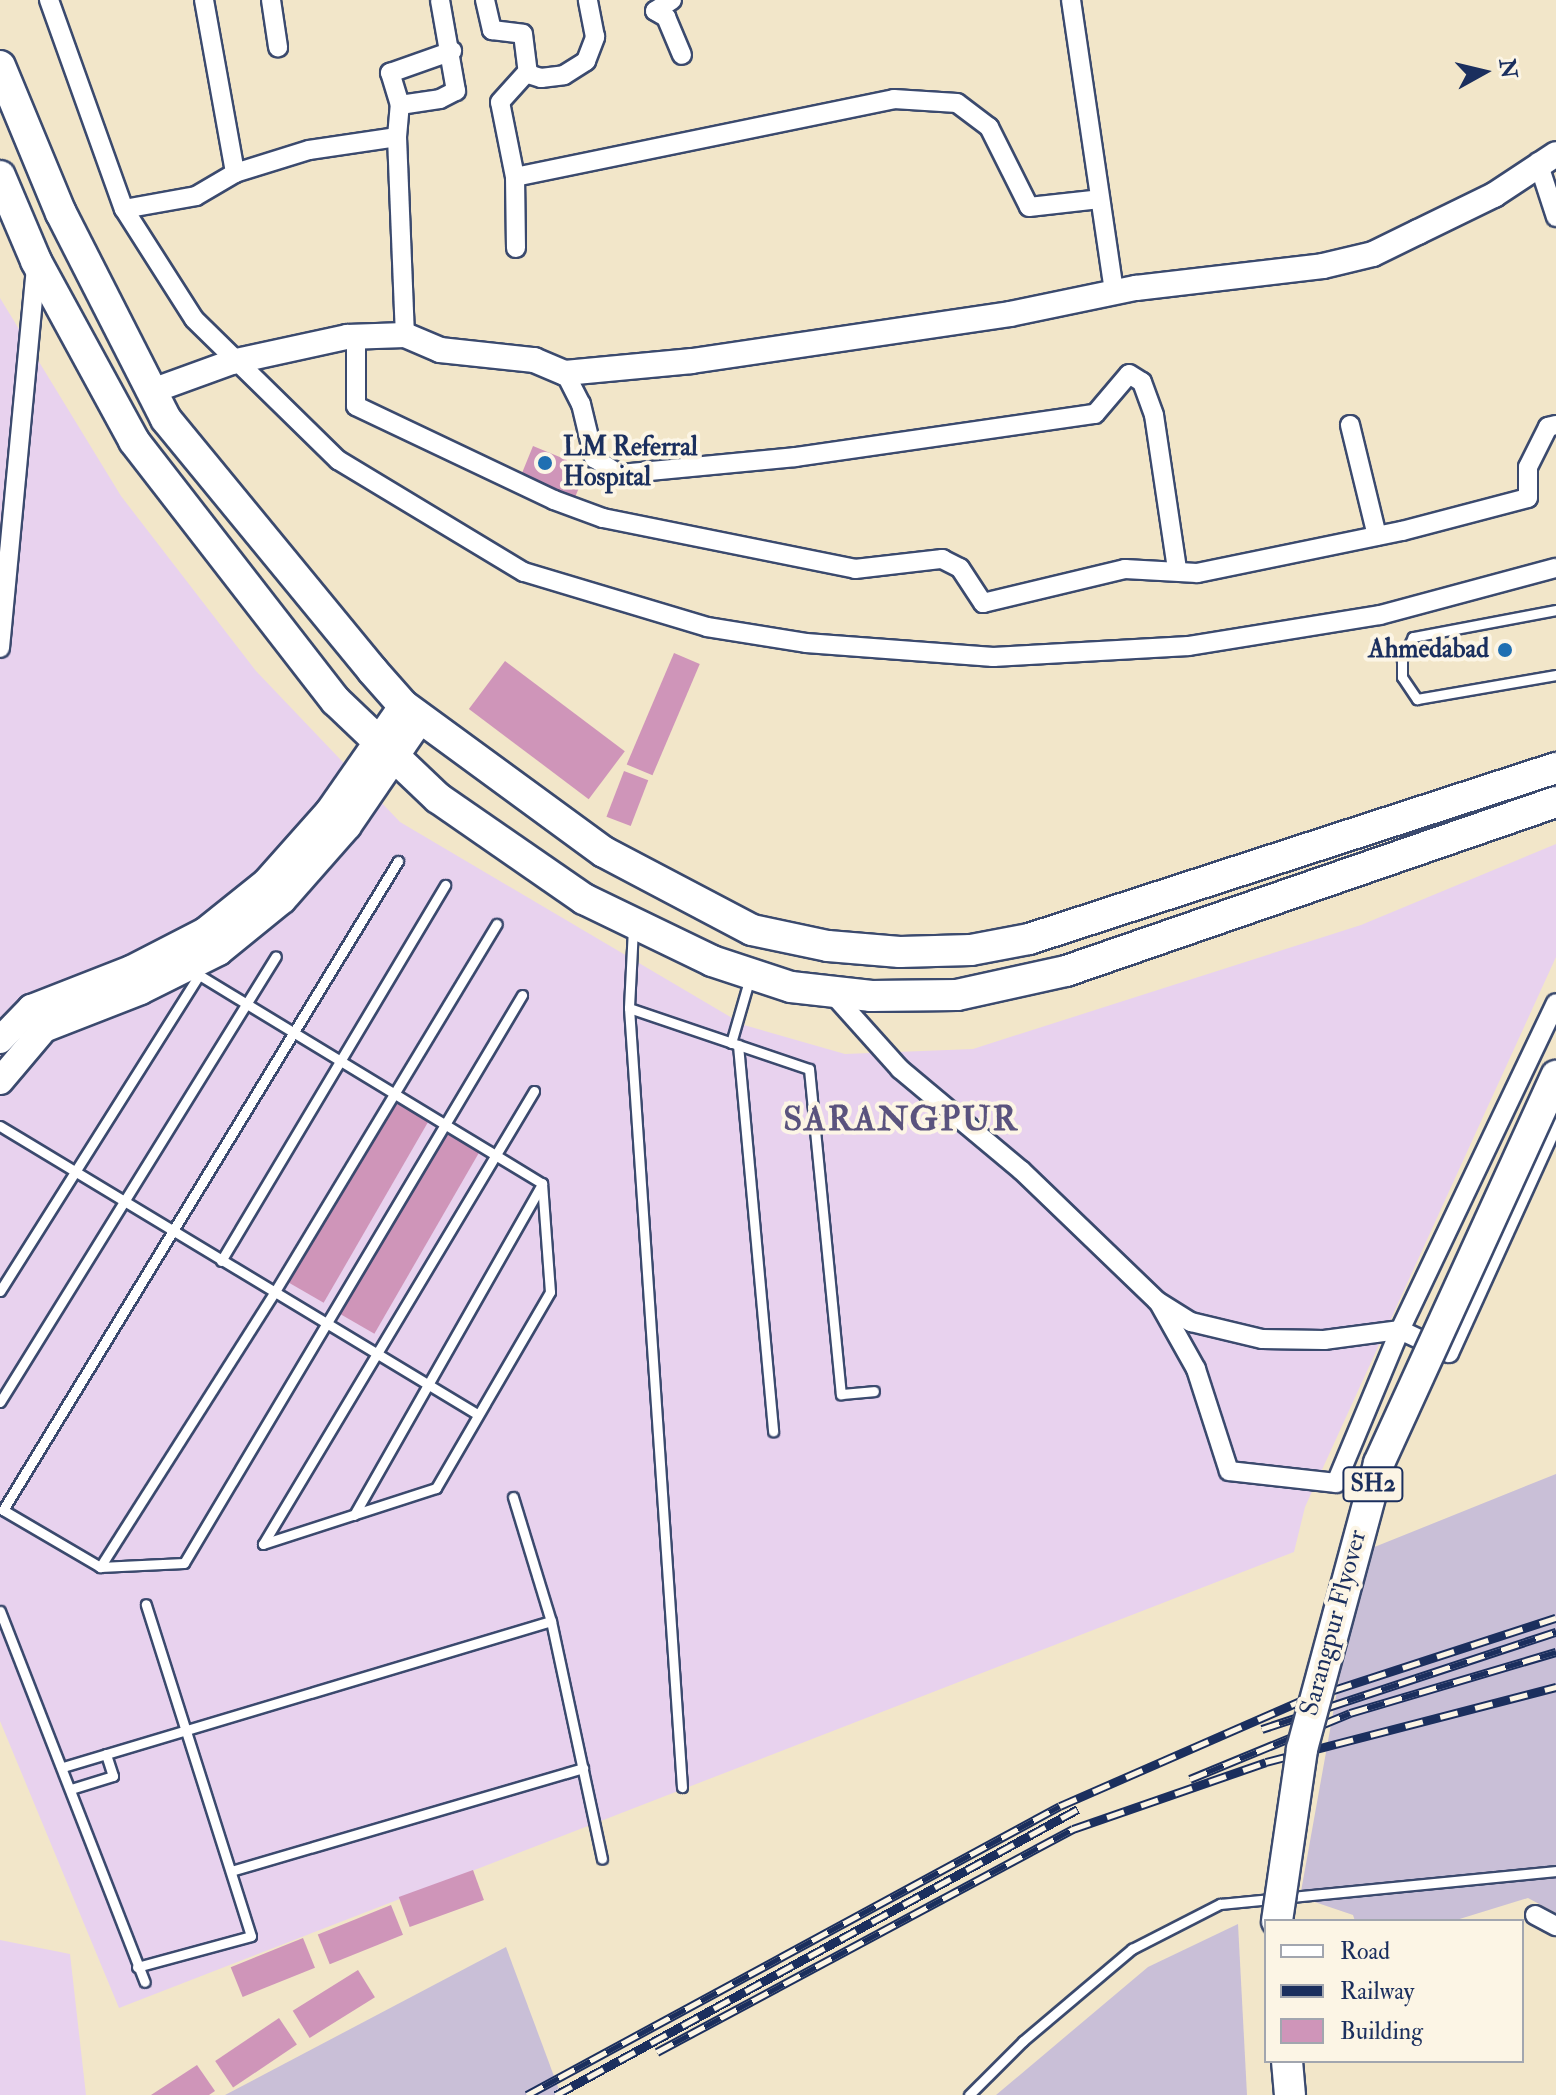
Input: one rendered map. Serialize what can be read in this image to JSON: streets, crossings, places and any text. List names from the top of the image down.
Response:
{
  "streets": {
    "main road": ["SH2", "Sarangpur Flyover"]
  },
  "districts": ["SARANGPUR"],
  "places": ["LM Referral Hospital", "Ahmedabad"],
  "legend": ["Road", "Railway", "Building"],
  "north": "right"
}
